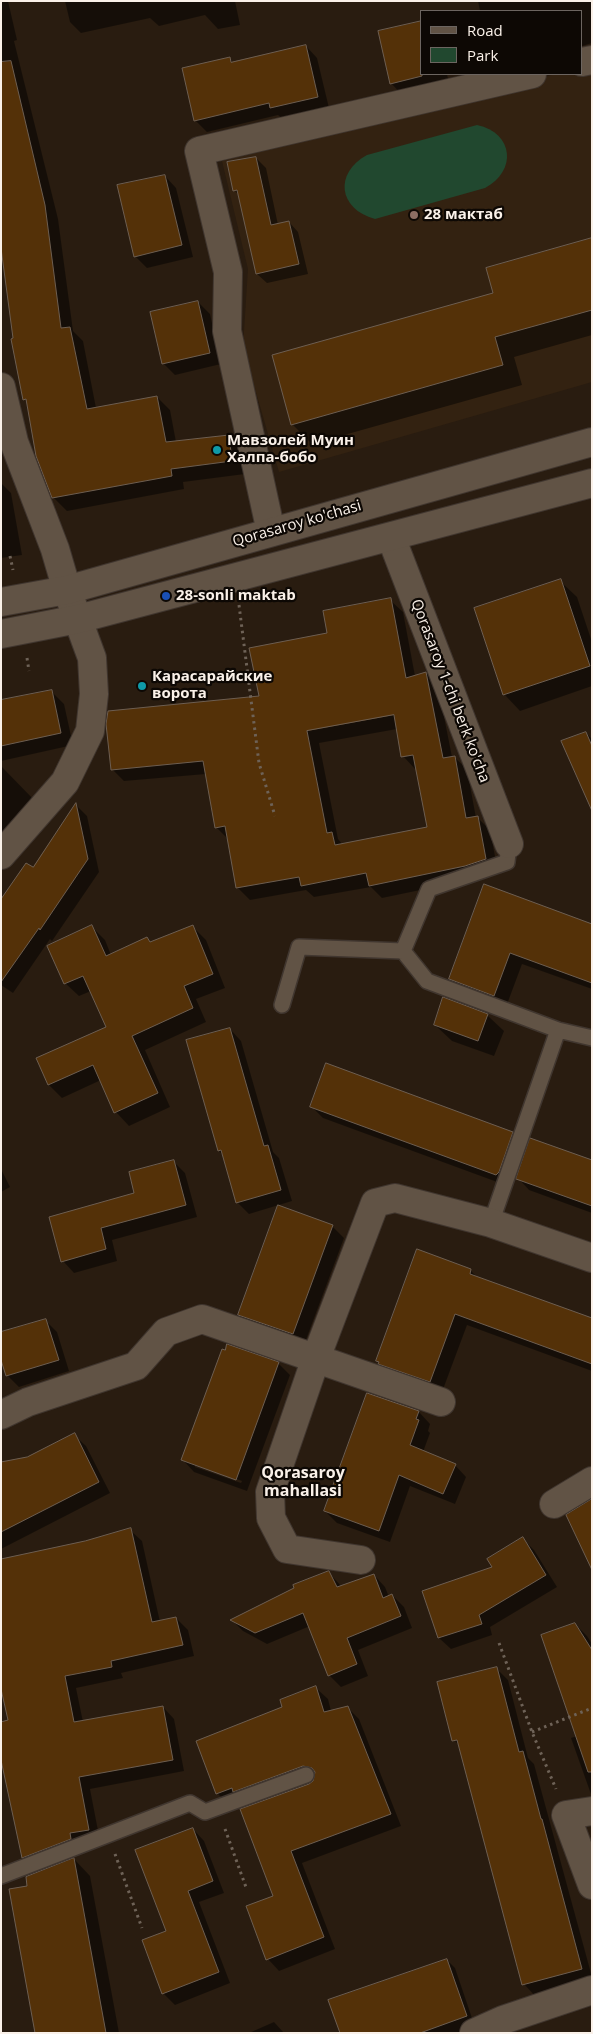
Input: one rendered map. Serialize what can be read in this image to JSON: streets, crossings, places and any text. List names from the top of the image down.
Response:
{
  "streets": {
    "street": ["Qorasaroy ko'chasi", "Qorasaroy 1-chi berk ko'cha"]
  },
  "districts": ["Qorasaroy mahallasi"],
  "places": [
    "28 мактаб",
    "Мавзолей Муин Халпа-бобо",
    "28-sonli maktab",
    "Карасарайские ворота"
  ],
  "legend": ["Road", "Park"]
}
